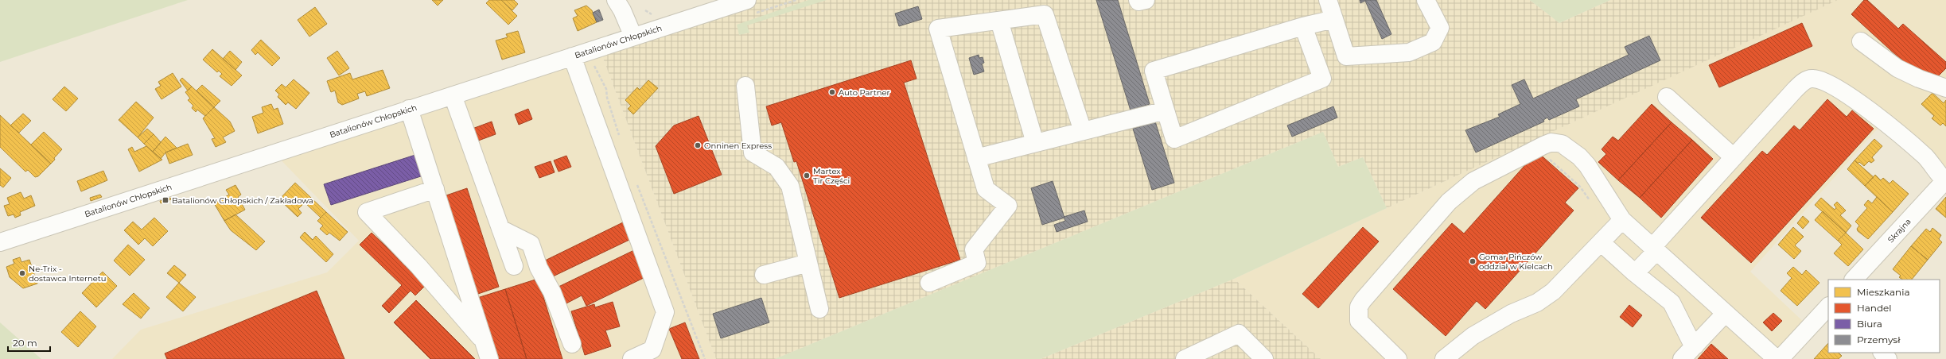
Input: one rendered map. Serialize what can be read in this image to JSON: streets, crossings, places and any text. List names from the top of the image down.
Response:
{
  "streets": {
    "street": ["Batalionów Chłopskich", "Skrajna"]
  },
  "places": {
    "other": [
      "Auto Partner",
      "Onninen Express",
      "Martex Tir Części",
      "Gomar Pińczów oddział w Kielcach",
      "Ne-Trix - dostawca Internetu"
    ],
    "transit": ["Batalionów Chłopskich / Zakładowa"]
  },
  "legend": [
    "Mieszkania",
    "Handel",
    "Biura",
    "Przemysł"
  ],
  "scale_bar": "20 m"
}
